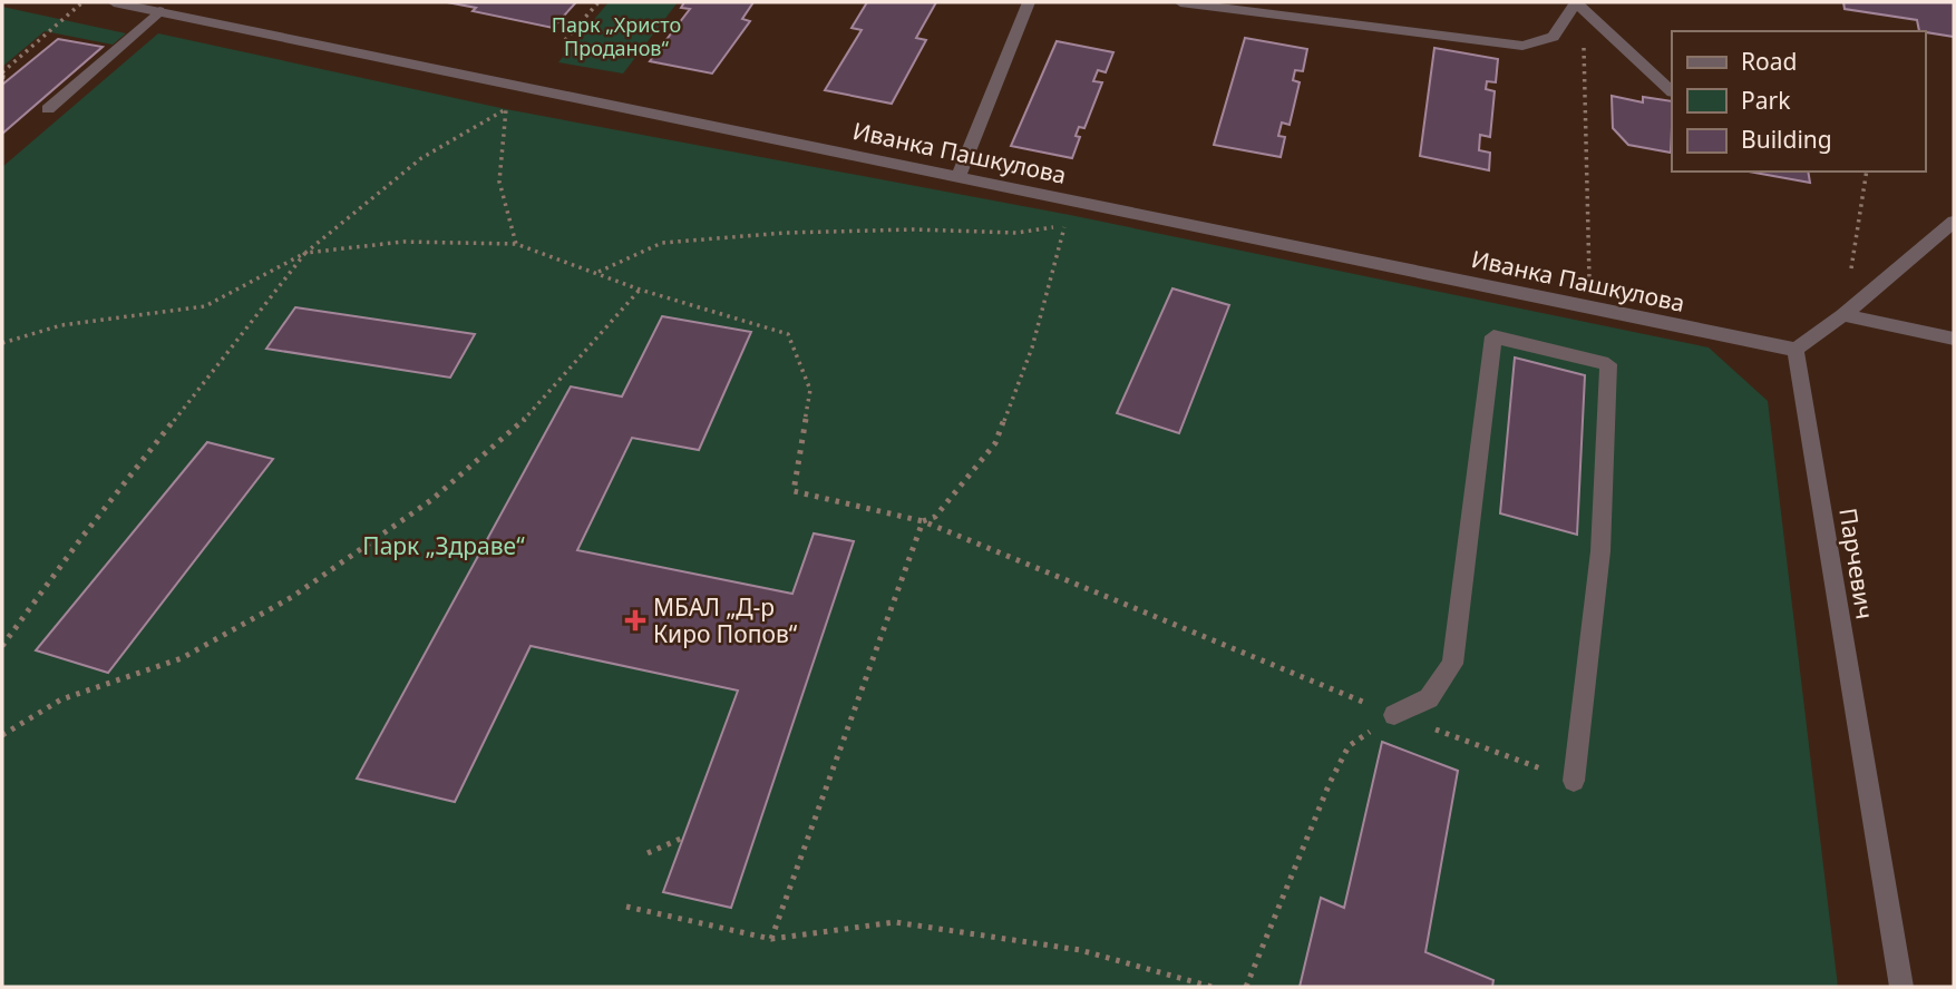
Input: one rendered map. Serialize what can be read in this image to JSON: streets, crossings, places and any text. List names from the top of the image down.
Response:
{
  "streets": {
    "street": ["Иванка Пашкулова", "Парчевич"]
  },
  "crossings": [
    ["Иванка Пашкулова", "Парчевич"]
  ],
  "parks": ["Парк „Христо Проданов“", "Парк „Здраве“"],
  "places": {
    "health": ["МБАЛ „Д-р Киро Попов“"]
  },
  "legend": ["Road", "Park", "Building"]
}
